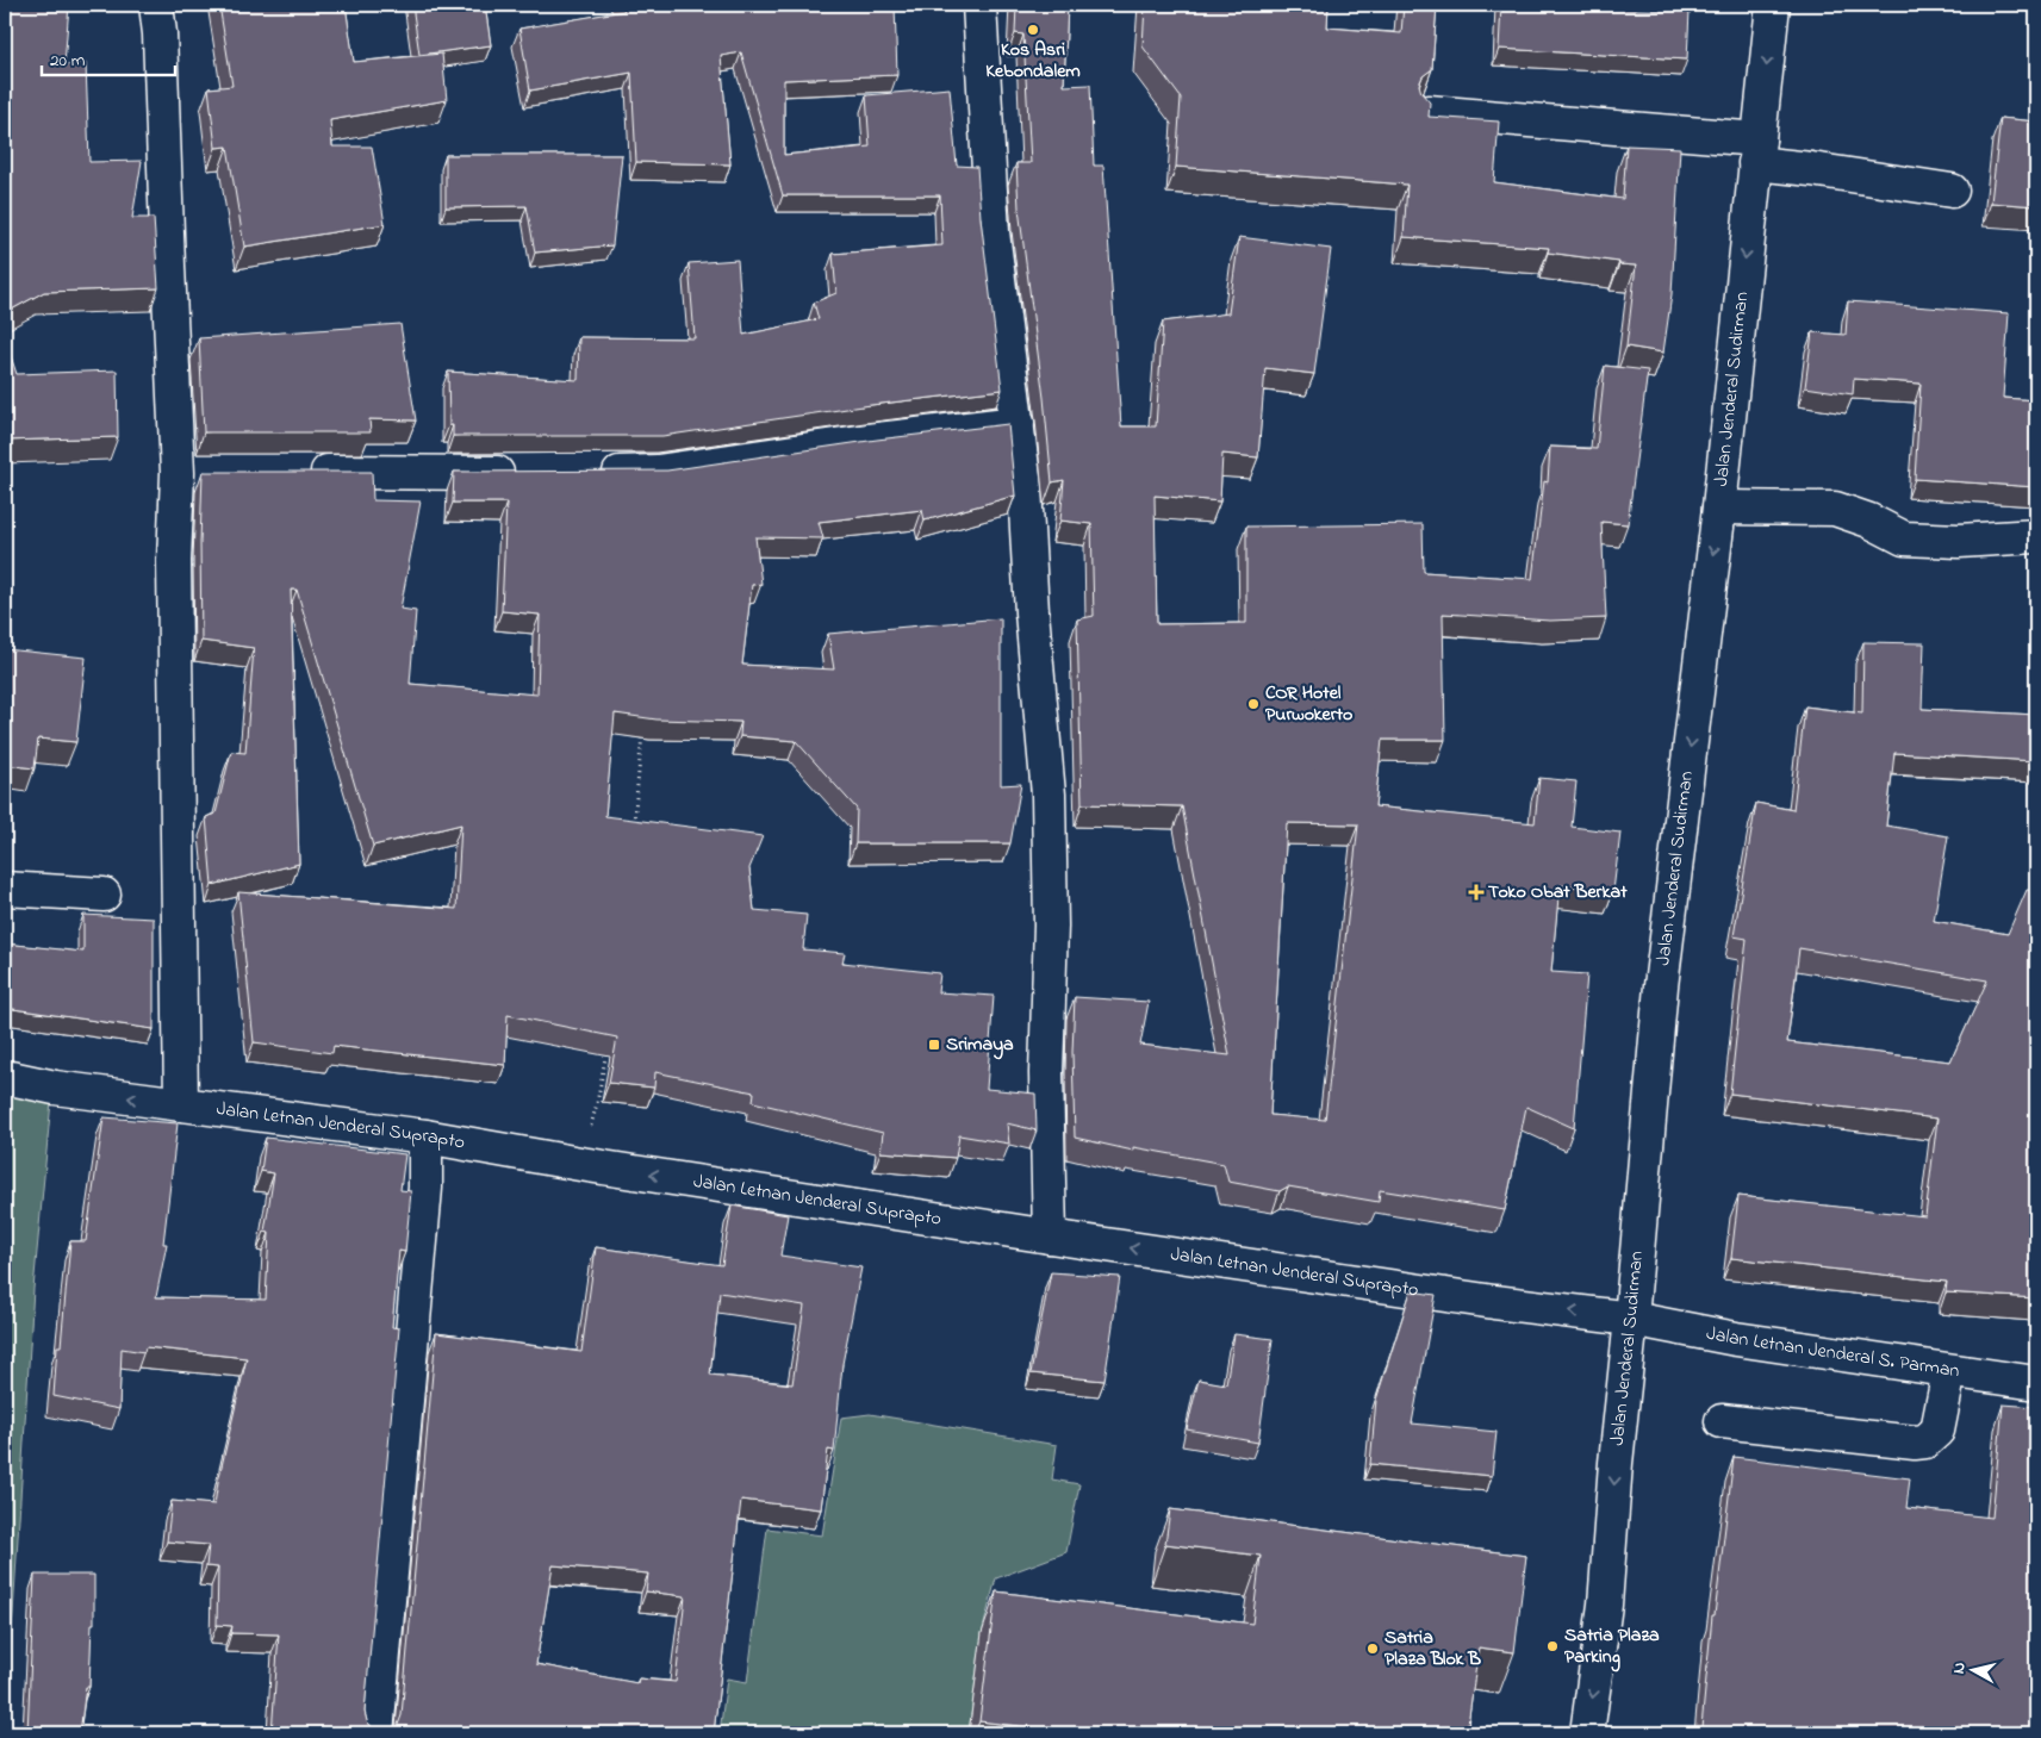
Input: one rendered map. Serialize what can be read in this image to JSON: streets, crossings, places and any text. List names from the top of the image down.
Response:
{
  "streets": {
    "street": ["Jalan Jenderal Sudirman", "Jalan Letnan Jenderal Suprapto", "Jalan Letnan Jenderal S. Parman"]
  },
  "crossings": [
    ["Jalan Jenderal Sudirman", "Jalan Letnan Jenderal Suprapto"],
    ["Jalan Jenderal Sudirman", "Jalan Letnan Jenderal S. Parman"],
    ["Jalan Letnan Jenderal Suprapto", "Jalan Letnan Jenderal S. Parman"]
  ],
  "one_way": ["Jalan Jenderal Sudirman", "Jalan Letnan Jenderal Suprapto"],
  "places": {
    "other": [
      "Kos Asri Kebondalem",
      "COR Hotel Purwokerto",
      "Satria Plaza Parking",
      "Satria Plaza Blok B"
    ],
    "health": ["Toko Obat Berkat"],
    "transit": ["Srimaya"]
  },
  "scale_bar": "20 m",
  "north": "left"
}
